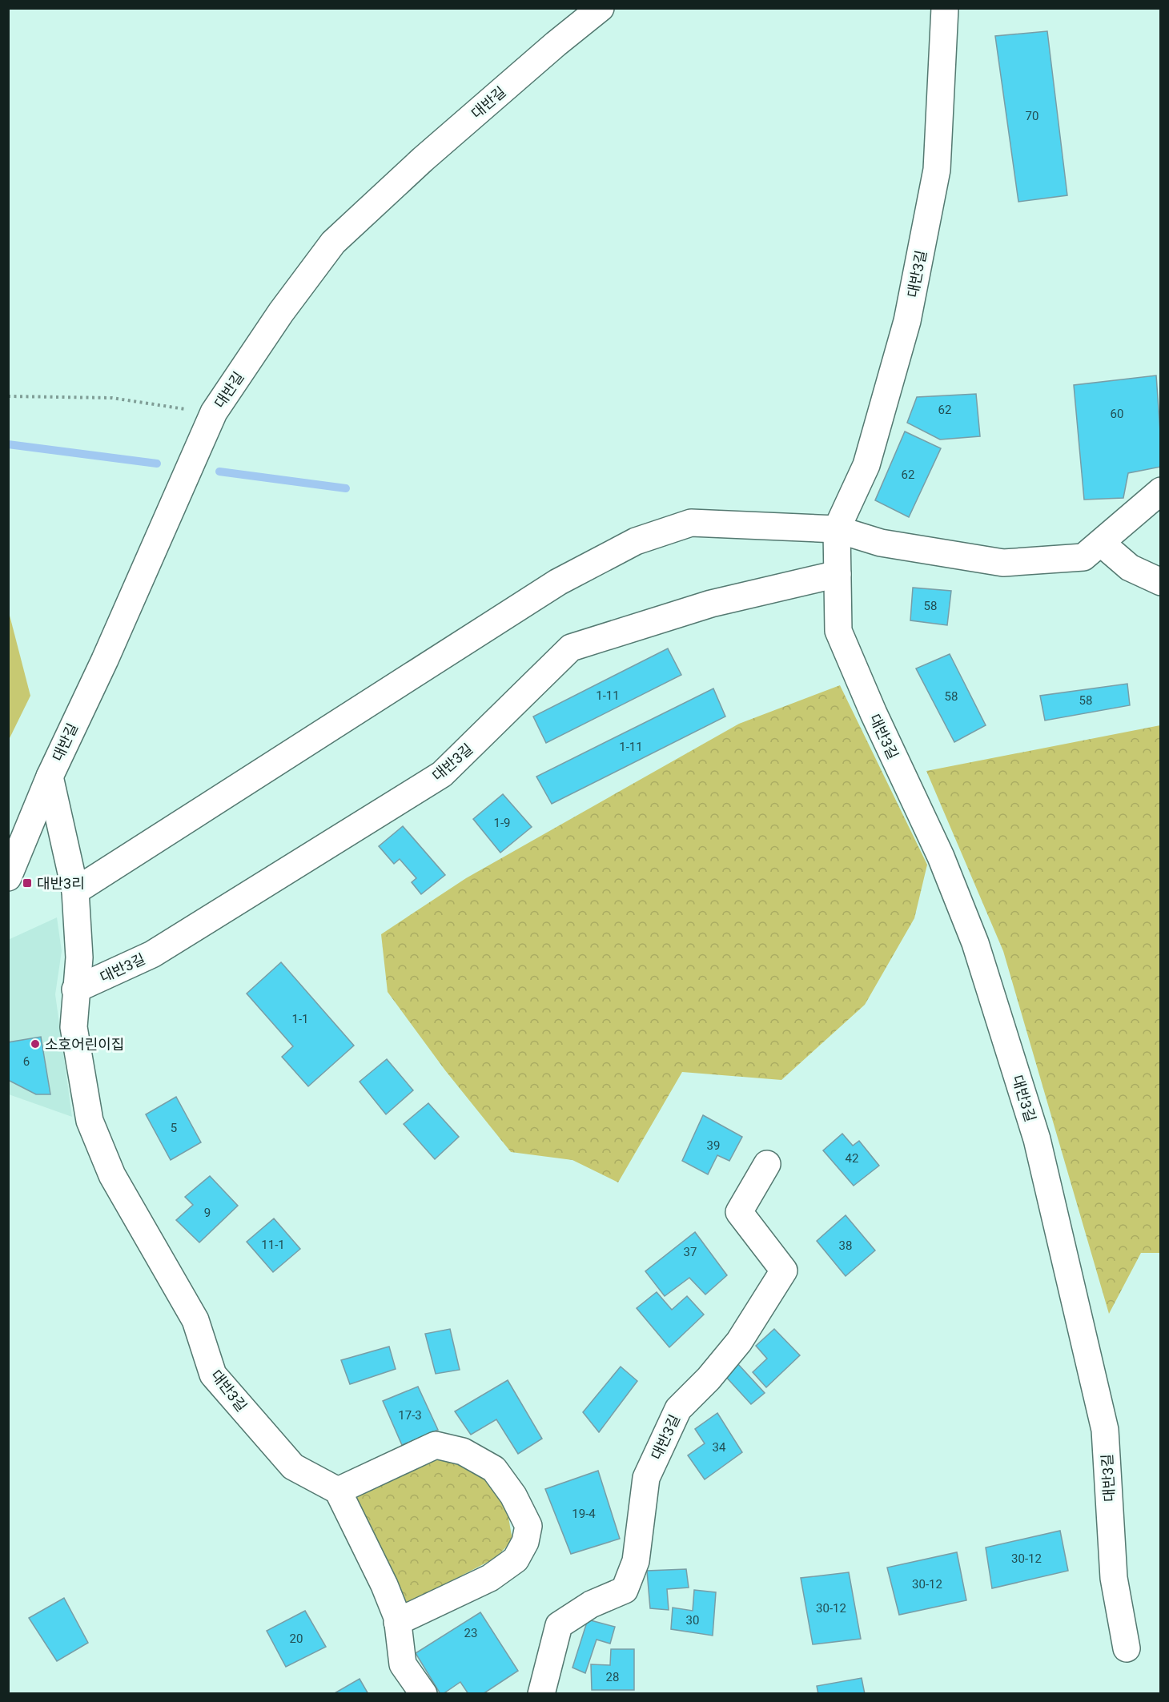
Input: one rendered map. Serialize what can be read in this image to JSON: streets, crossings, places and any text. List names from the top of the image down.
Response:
{
  "streets": {
    "street": ["대반길", "대반3길"]
  },
  "crossings": [
    ["대반길", "대반3길"]
  ],
  "places": {
    "transit": ["대반3리"],
    "other": ["소호어린이집"]
  },
  "house_numbers": [
    "70",
    "62",
    "60",
    "62",
    "58",
    "1-11",
    "58",
    "58",
    "1-11",
    "1-9",
    "1-1",
    "6",
    "5",
    "39",
    "42",
    "9",
    "11-1",
    "38",
    "37",
    "17-3",
    "34",
    "19-4",
    "30-12",
    "30-12",
    "30-12",
    "30",
    "23",
    "20",
    "28"
  ]
}
